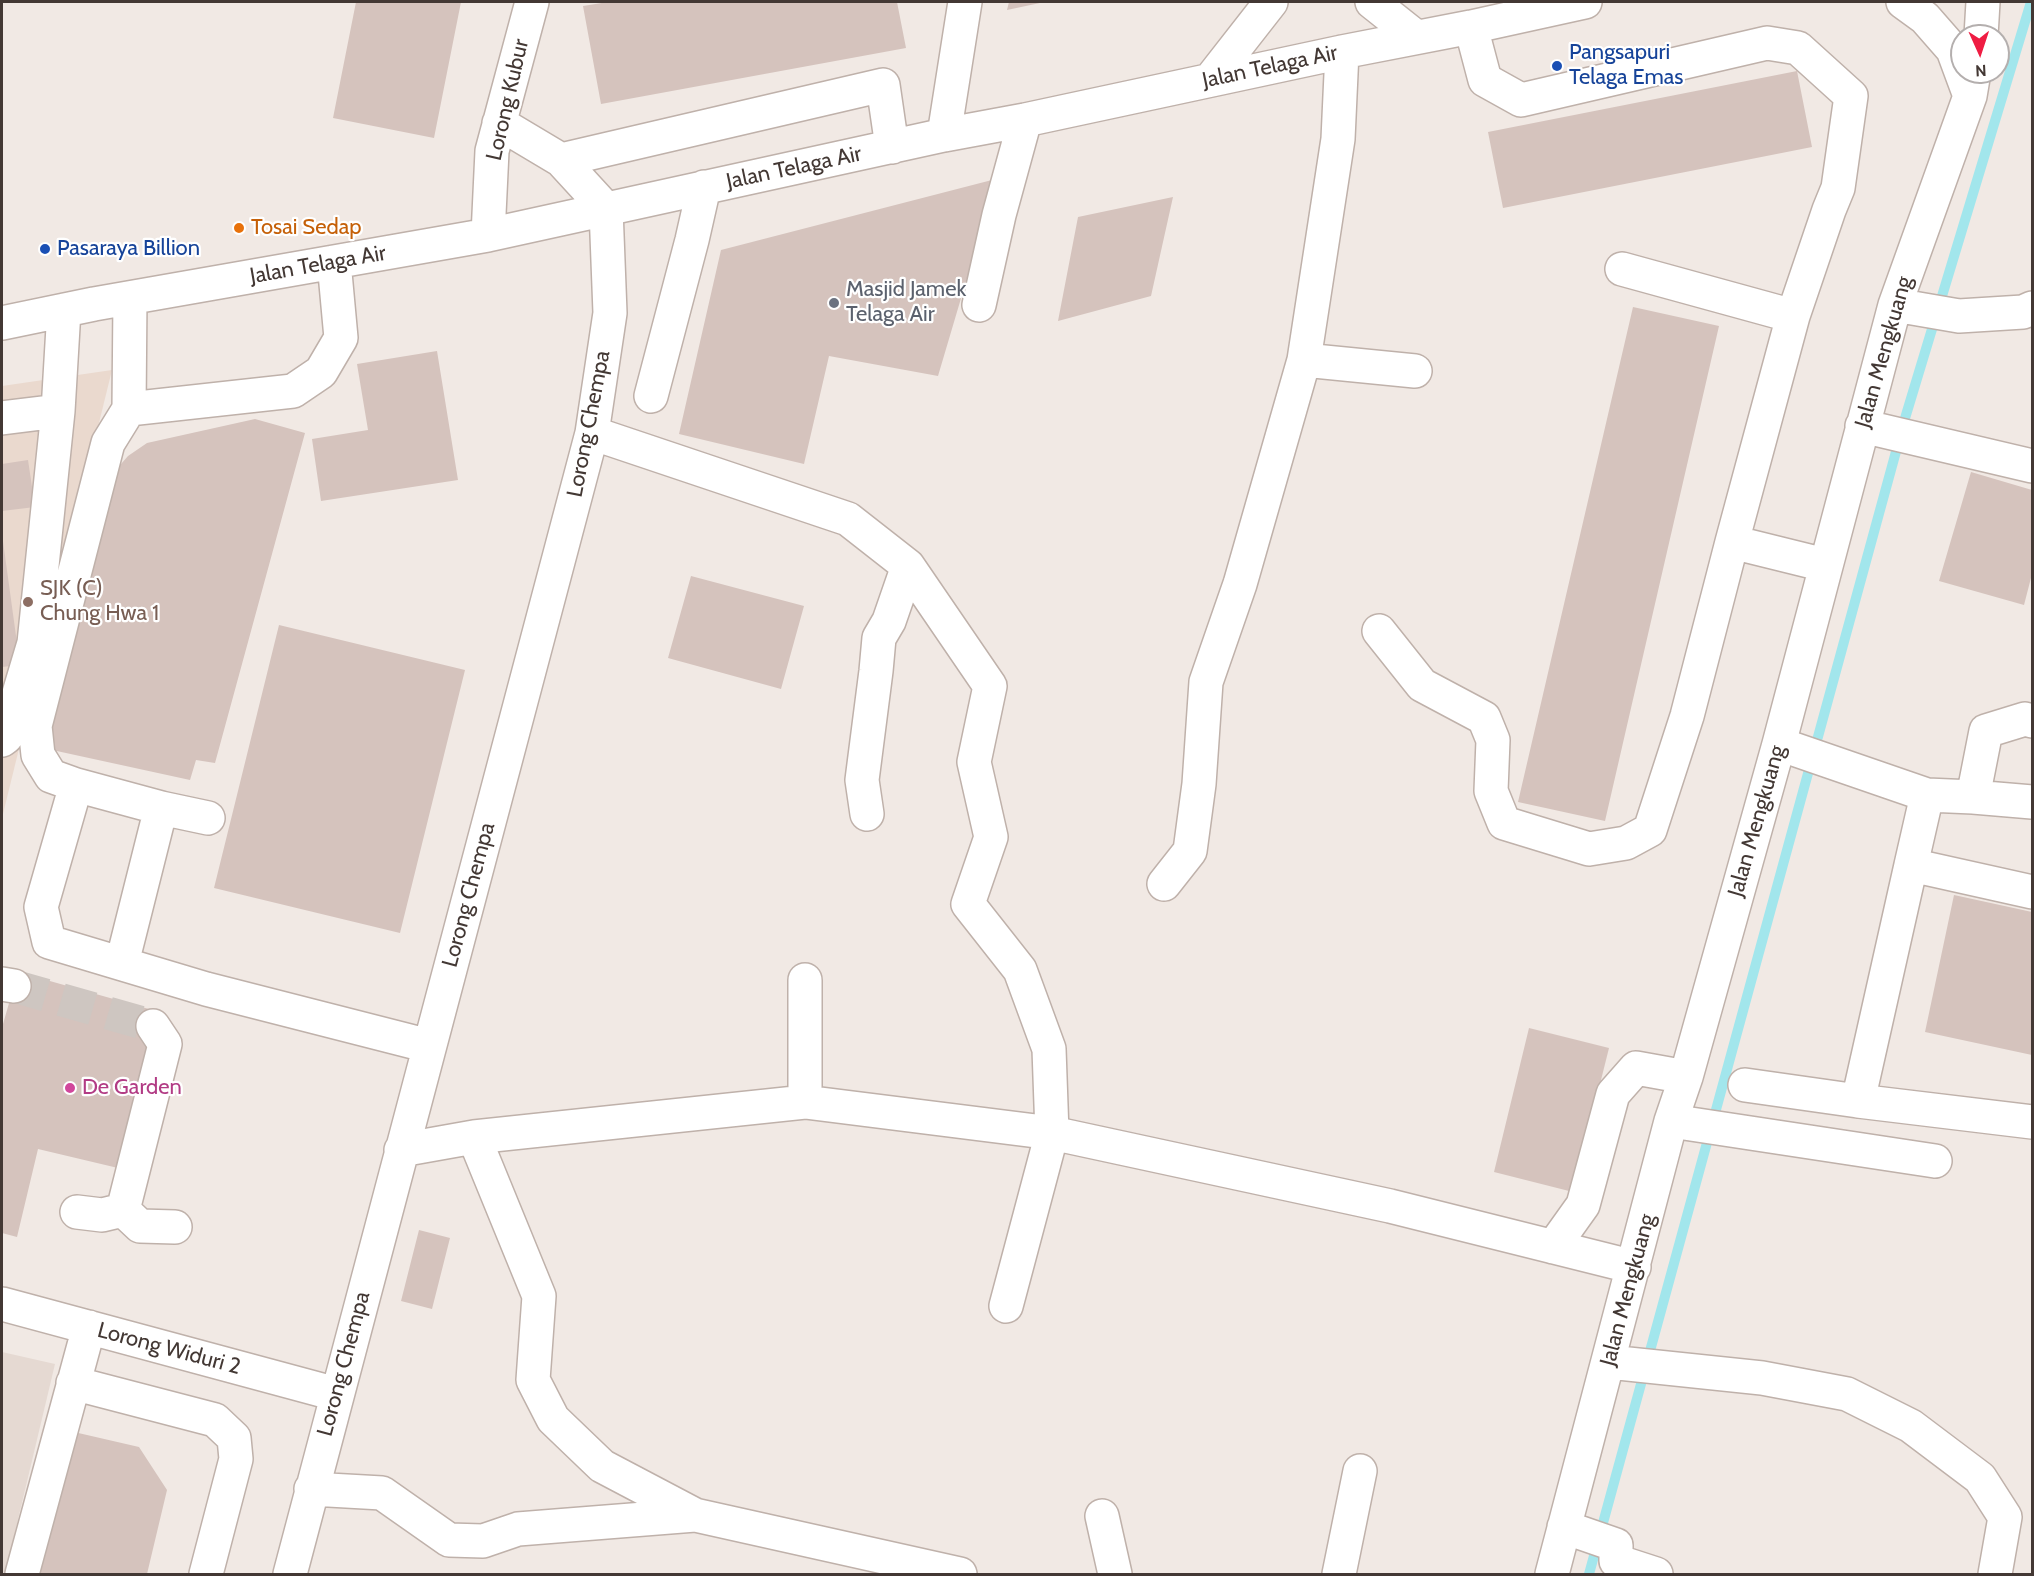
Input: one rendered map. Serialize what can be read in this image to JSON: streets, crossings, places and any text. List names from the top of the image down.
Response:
{
  "streets": {
    "street": [
      "Jalan Telaga Air",
      "Lorong Kubur",
      "Jalan Mengkuang",
      "Lorong Chempa",
      "Lorong Widuri 2"
    ]
  },
  "crossings": [
    ["Jalan Telaga Air", "Lorong Kubur"],
    ["Jalan Telaga Air", "Lorong Chempa"],
    ["Lorong Chempa", "Lorong Widuri 2"]
  ],
  "places": [
    "Pangsapuri Telaga Emas",
    "Tosai Sedap",
    "Pasaraya Billion",
    "Masjid Jamek Telaga Air",
    "SJK (C) Chung Hwa 1",
    "De Garden"
  ],
  "north": "bottom"
}
